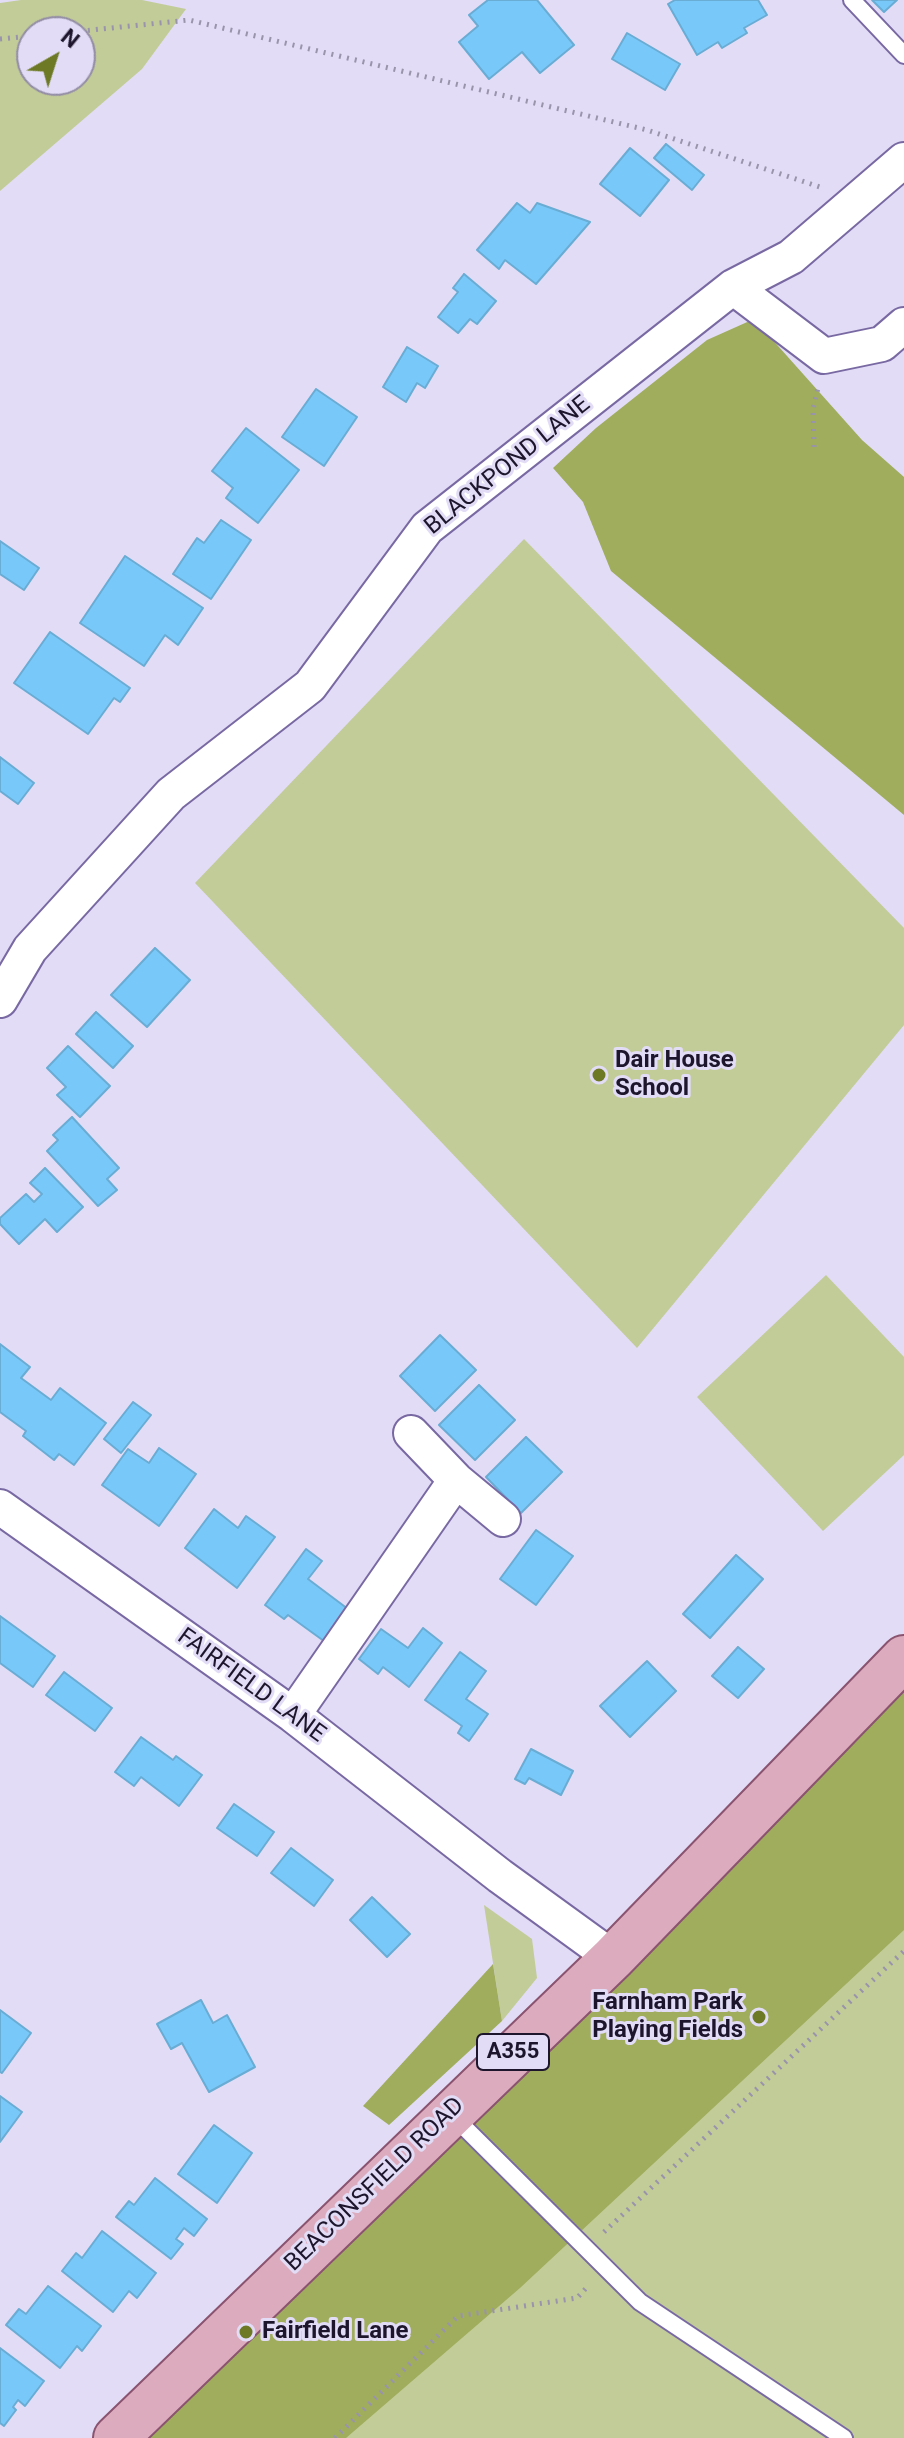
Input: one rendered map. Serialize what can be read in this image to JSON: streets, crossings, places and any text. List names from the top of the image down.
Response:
{
  "streets": {
    "main road": ["A355", "BEACONSFIELD ROAD"],
    "street": ["BLACKPOND LANE", "FAIRFIELD LANE"]
  },
  "crossings": [
    ["FAIRFIELD LANE", "BEACONSFIELD ROAD"]
  ],
  "places": ["Dair House School", "Farnham Park Playing Fields", "Fairfield Lane"],
  "north": "top right"
}
